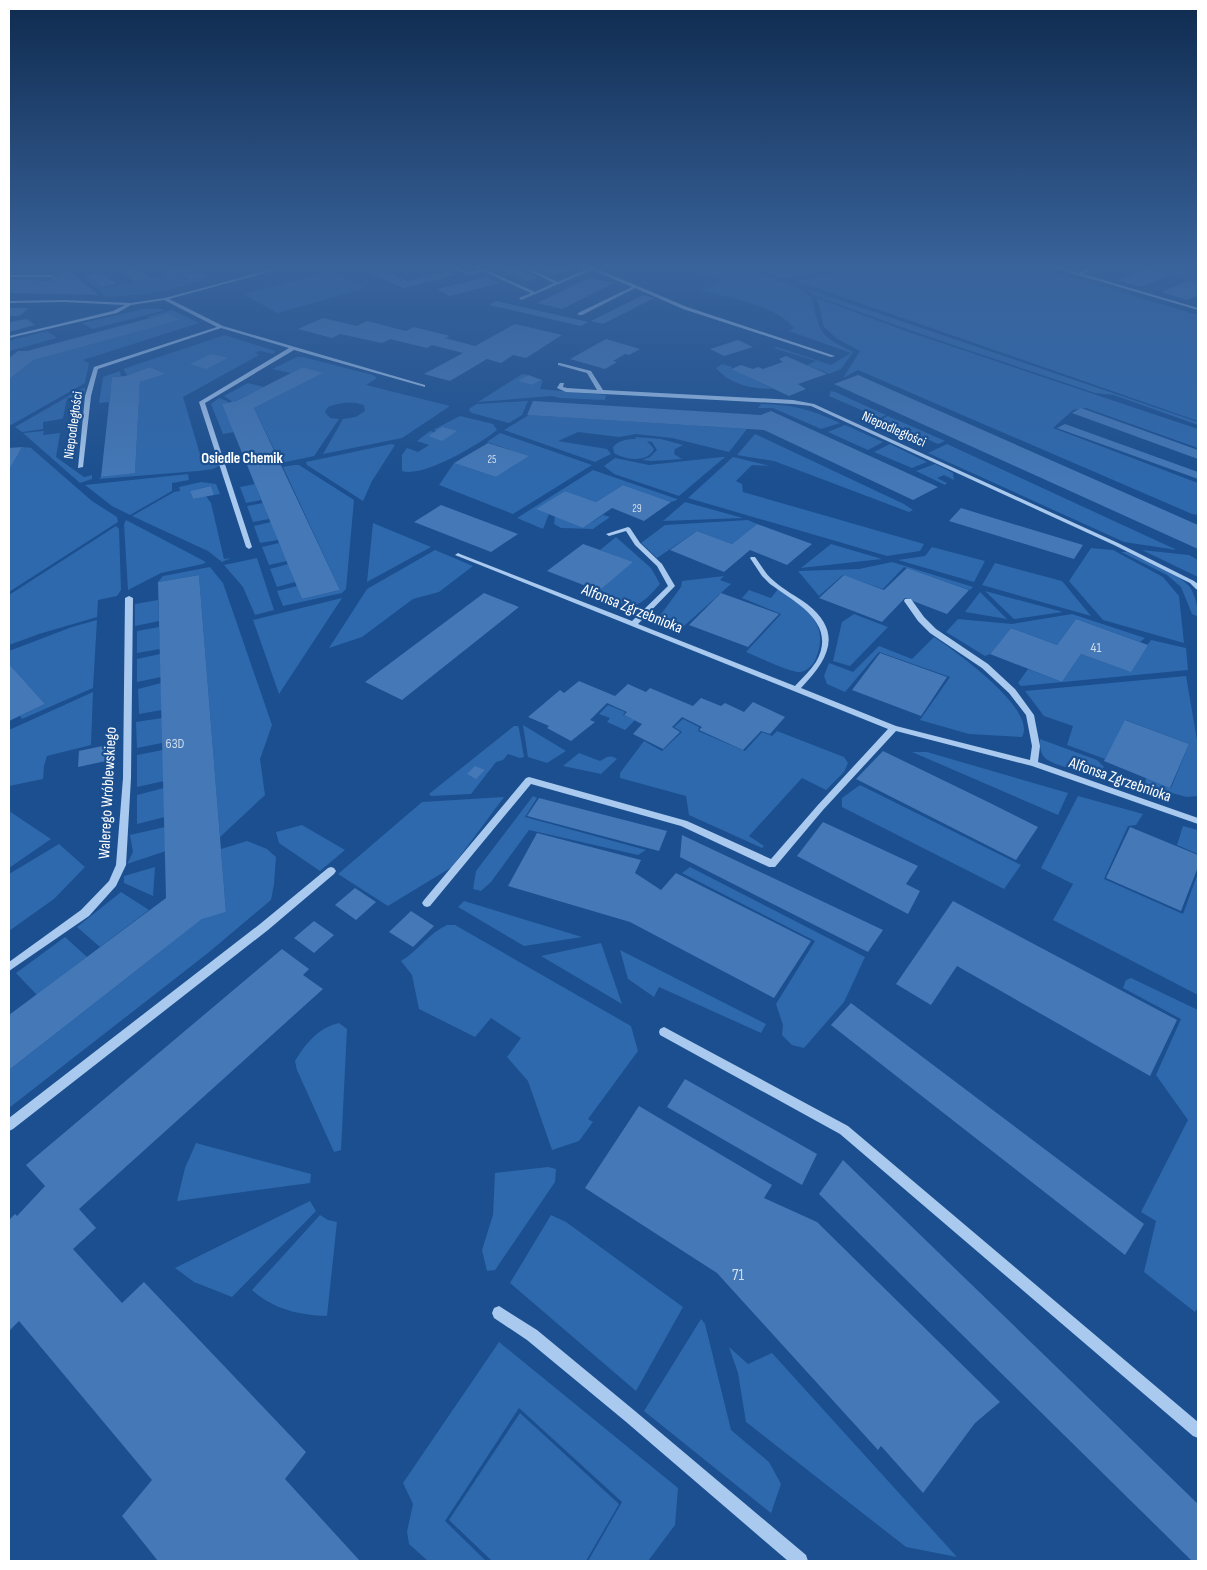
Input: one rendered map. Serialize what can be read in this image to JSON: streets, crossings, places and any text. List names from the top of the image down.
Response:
{
  "streets": {
    "street": ["Niepodległości", "Alfonsa Zgrzebnioka", "Walerego Wróblewskiego"]
  },
  "districts": ["Osiedle Chemik"],
  "house_numbers": [
    "25",
    "29",
    "41",
    "63D",
    "71"
  ]
}
